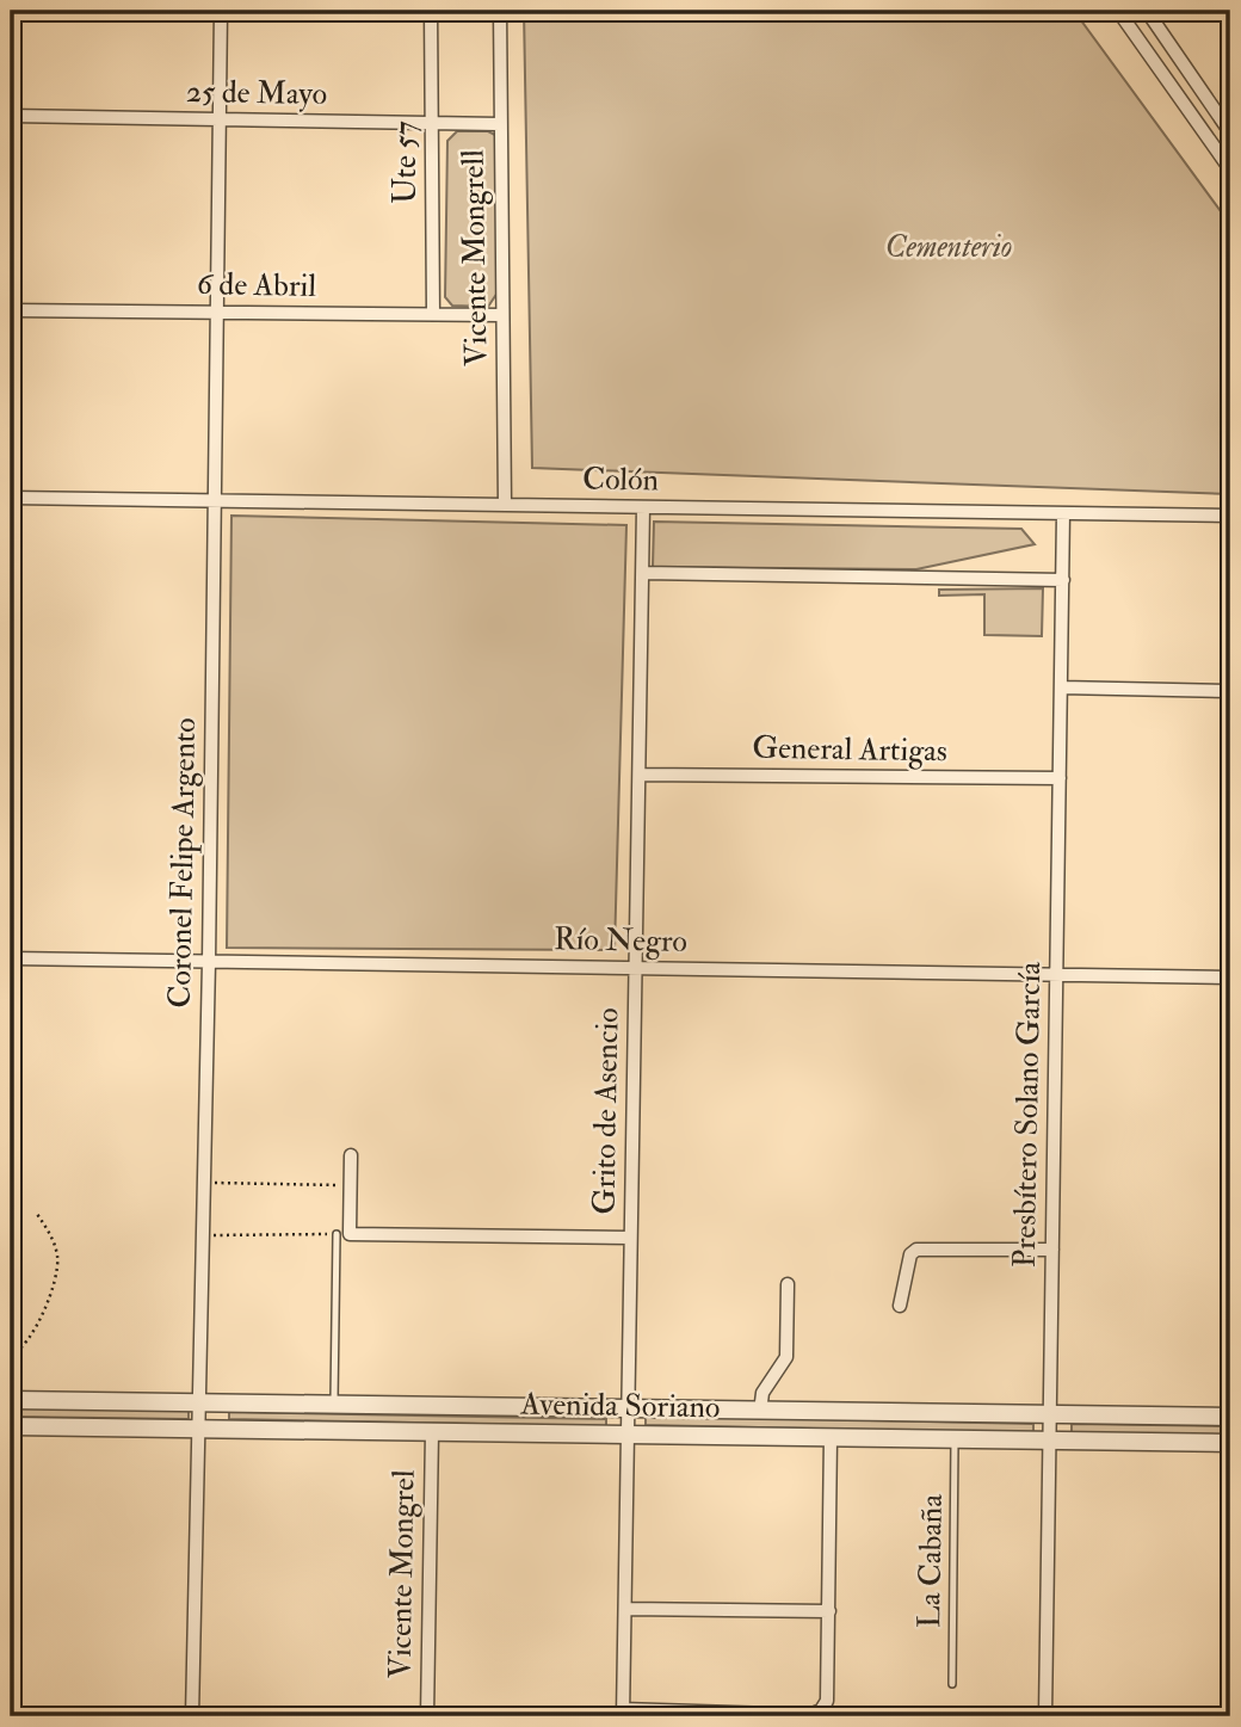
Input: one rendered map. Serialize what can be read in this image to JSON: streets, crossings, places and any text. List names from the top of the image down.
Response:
{
  "streets": {
    "street": [
      "25 de Mayo",
      "Ute 57",
      "Vicente Mongrell",
      "6 de Abril",
      "Colón",
      "General Artigas",
      "Coronel Felipe Argento",
      "Río Negro",
      "Grito de Asencio",
      "Presbítero Solano García",
      "Avenida Soriano",
      "Vicente Mongrel"
    ],
    "lane": ["La Cabaña"]
  },
  "crossings": [
    ["25 de Mayo", "Ute 57"],
    ["25 de Mayo", "Vicente Mongrell"],
    ["25 de Mayo", "Coronel Felipe Argento"],
    ["Ute 57", "6 de Abril"],
    ["Vicente Mongrell", "6 de Abril"],
    ["Vicente Mongrell", "Colón"],
    ["6 de Abril", "Coronel Felipe Argento"],
    ["Colón", "Coronel Felipe Argento"],
    ["Colón", "Grito de Asencio"],
    ["Colón", "Presbítero Solano García"],
    ["General Artigas", "Grito de Asencio"],
    ["General Artigas", "Presbítero Solano García"],
    ["Coronel Felipe Argento", "Río Negro"],
    ["Coronel Felipe Argento", "Avenida Soriano"],
    ["Río Negro", "Grito de Asencio"],
    ["Río Negro", "Presbítero Solano García"],
    ["Grito de Asencio", "Avenida Soriano"],
    ["Presbítero Solano García", "Avenida Soriano"],
    ["Avenida Soriano", "La Cabaña"],
    ["Avenida Soriano", "Vicente Mongrel"]
  ],
  "parks": ["Cementerio"]
}
